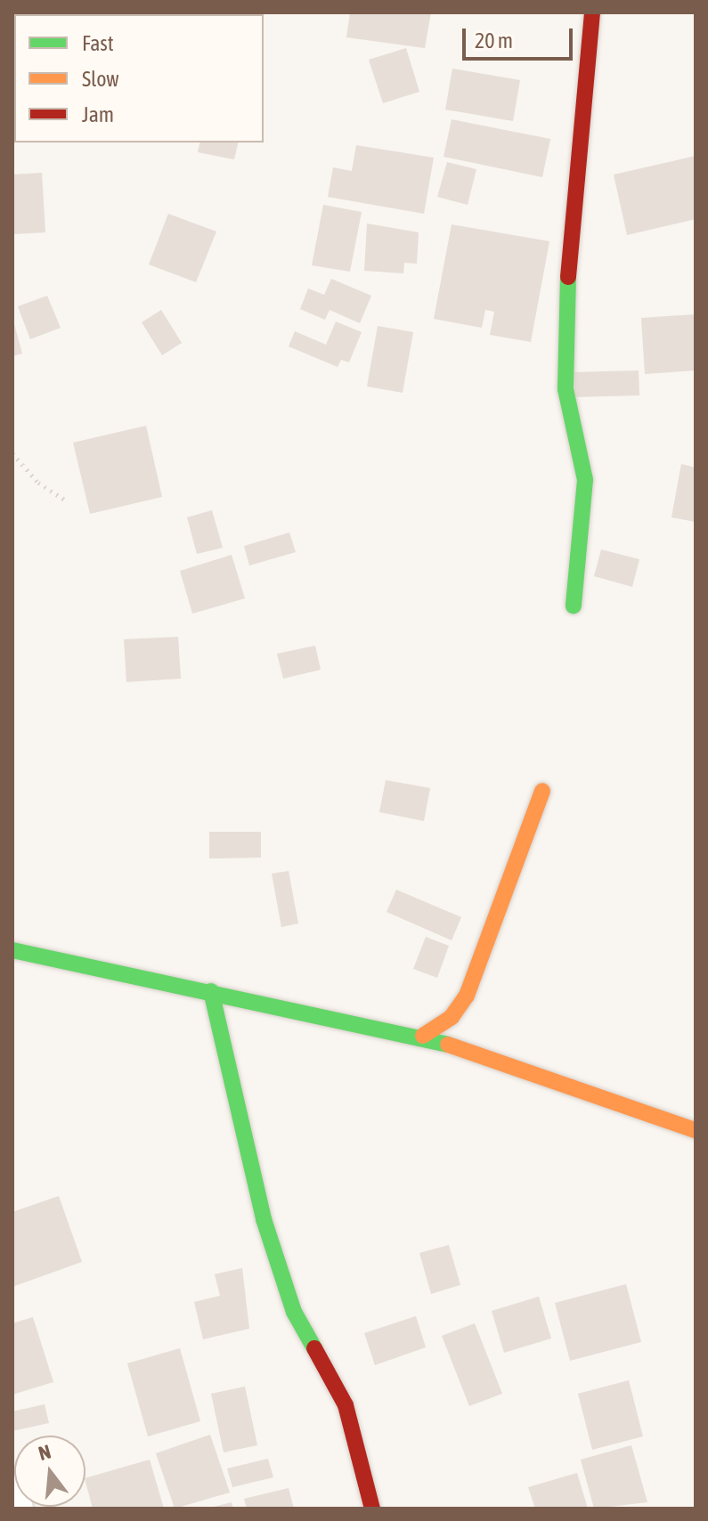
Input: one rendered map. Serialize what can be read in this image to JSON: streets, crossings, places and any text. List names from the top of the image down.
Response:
{
  "legend": ["Fast", "Slow", "Jam"],
  "scale_bar": "20 m",
  "north": "top"
}
